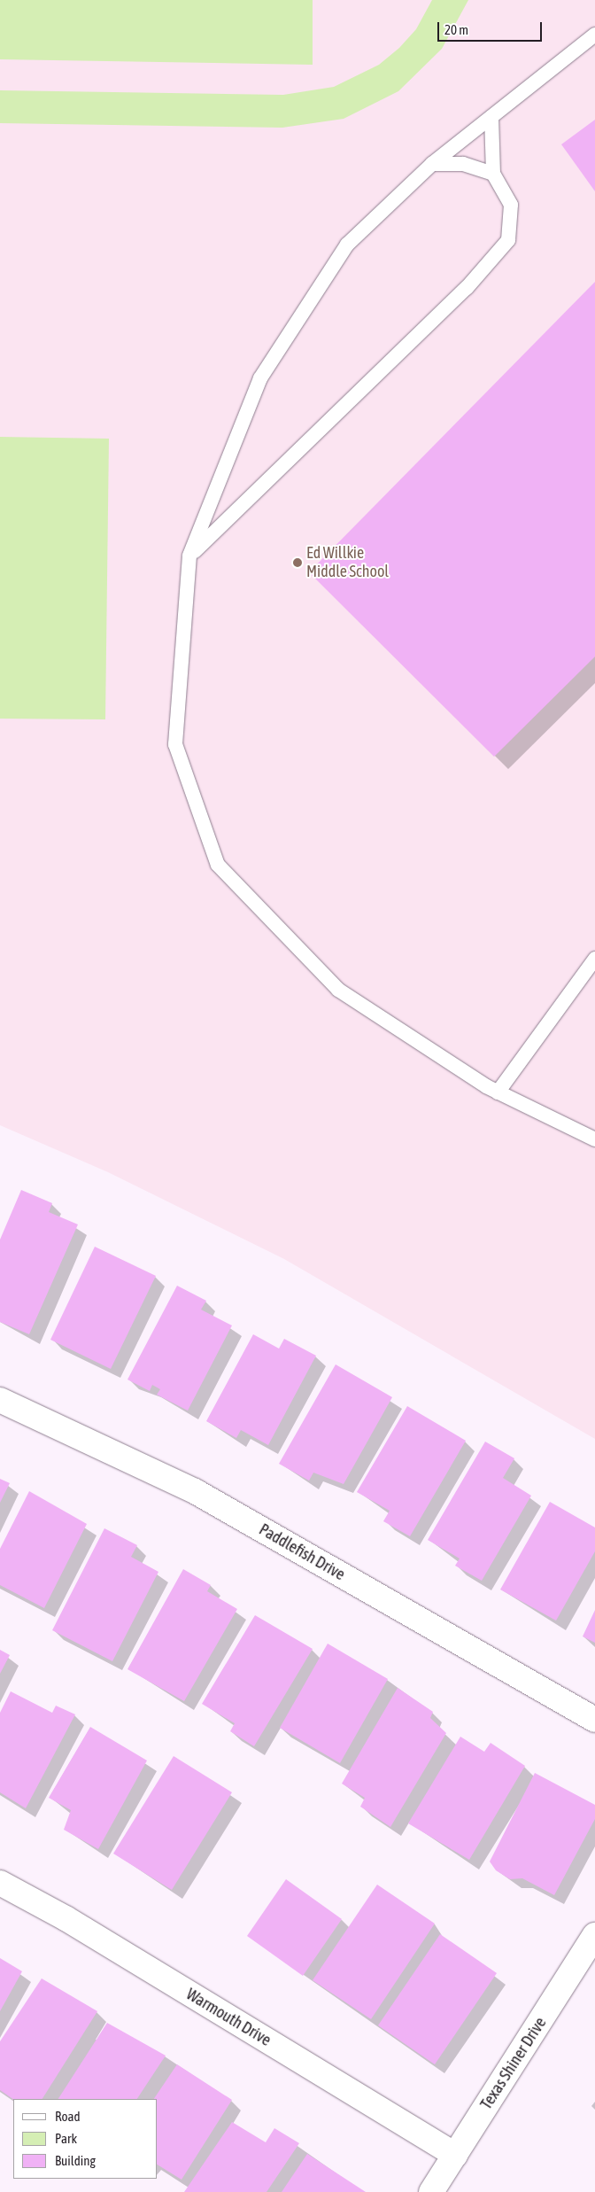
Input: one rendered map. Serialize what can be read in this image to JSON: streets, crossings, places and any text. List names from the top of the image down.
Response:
{
  "streets": {
    "street": ["Paddlefish Drive", "Warmouth Drive", "Texas Shiner Drive"]
  },
  "crossings": [
    ["Warmouth Drive", "Texas Shiner Drive"]
  ],
  "places": ["Ed Willkie Middle School"],
  "legend": ["Road", "Park", "Building"],
  "scale_bar": "20 m"
}
